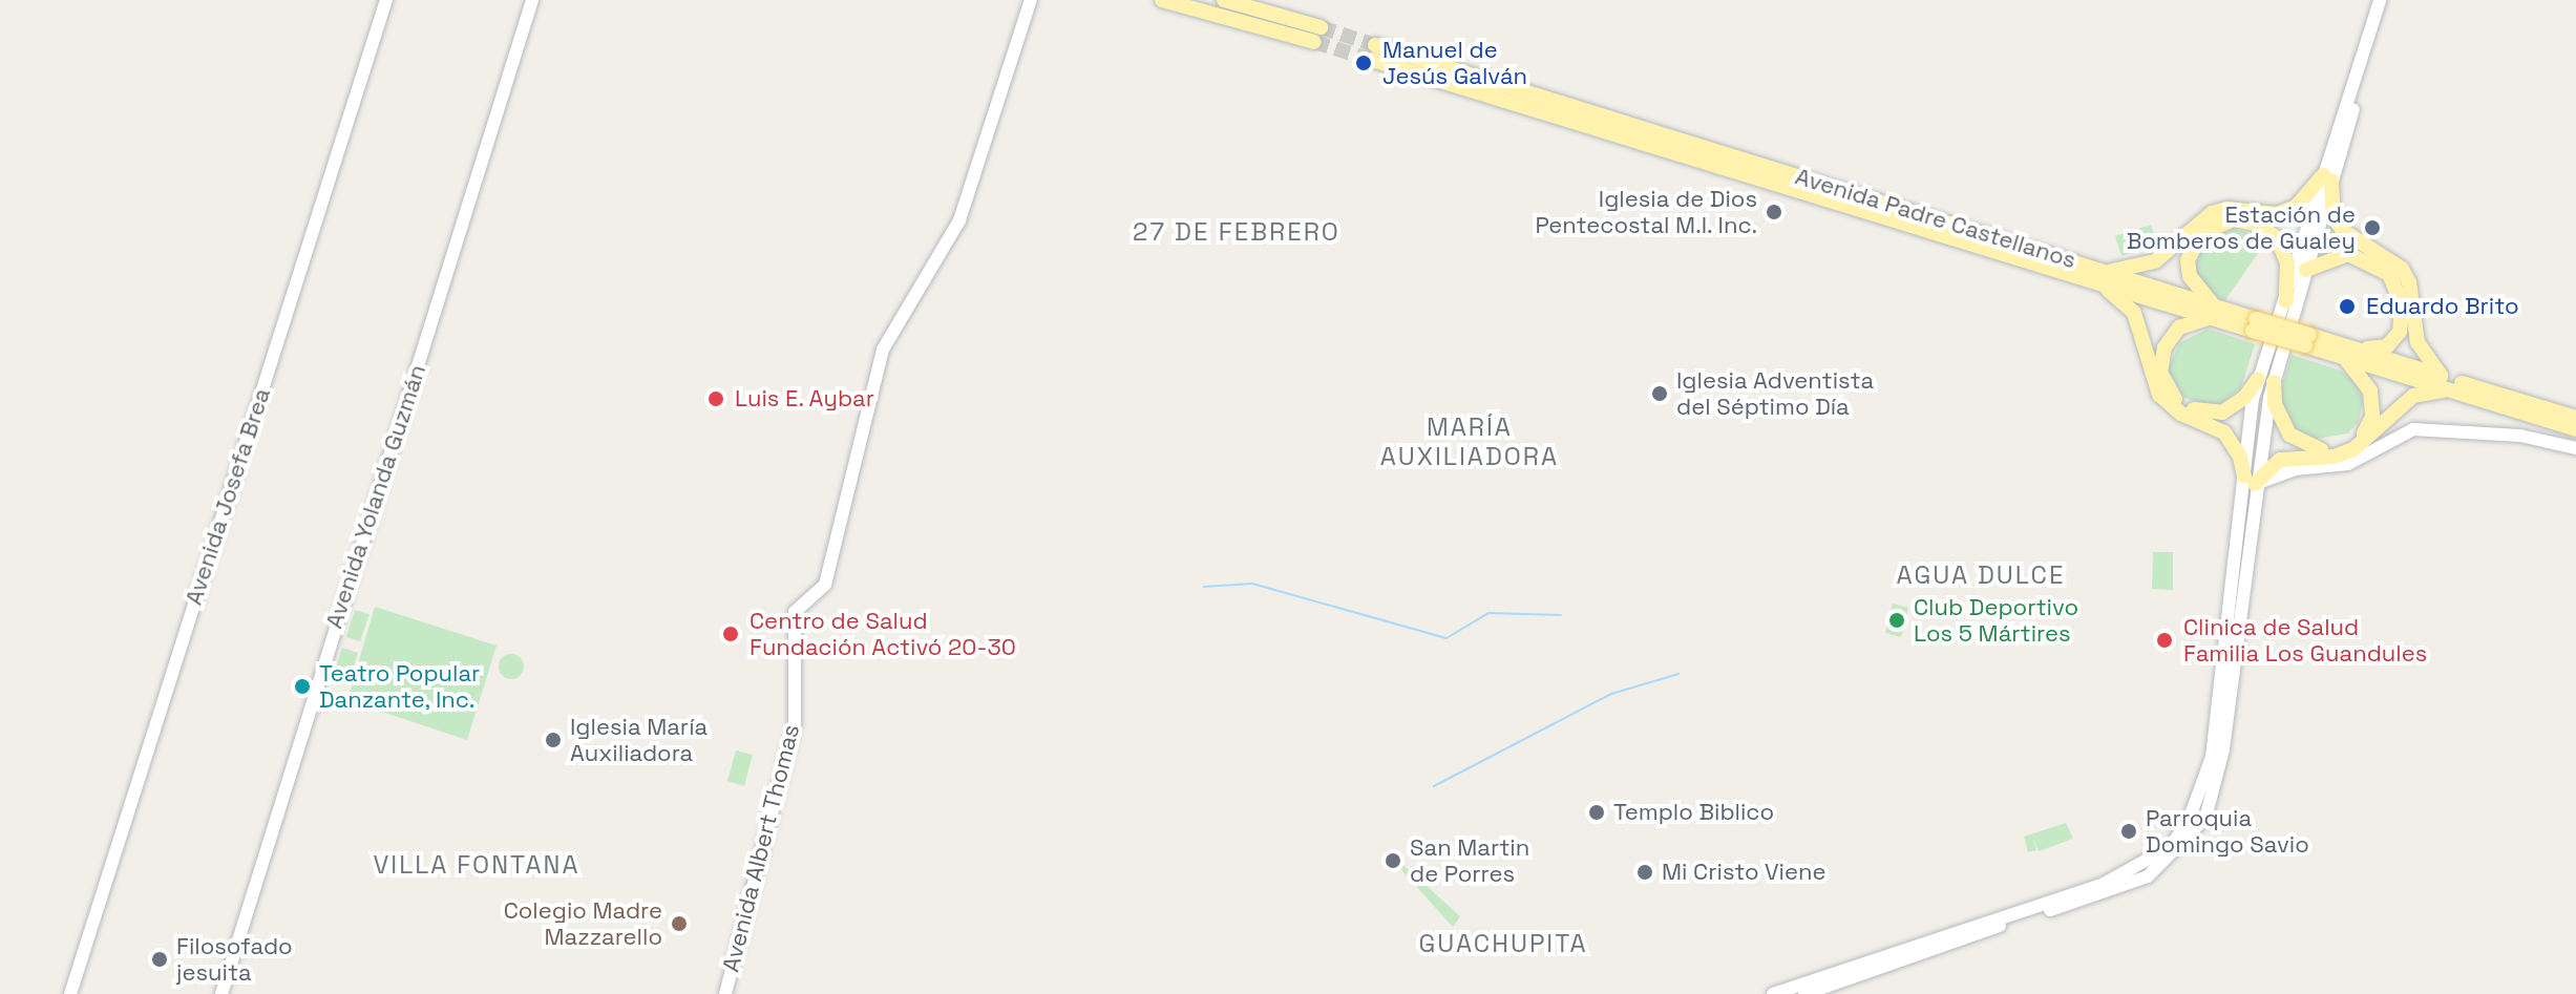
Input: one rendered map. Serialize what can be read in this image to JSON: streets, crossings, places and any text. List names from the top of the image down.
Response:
{
  "streets": {
    "main road": [
      "Avenida Padre Castellanos",
      "Avenida Josefa Brea",
      "Avenida Yolanda Guzmán",
      "Avenida Albert Thomas"
    ]
  },
  "districts": [
    "27 DE FEBRERO",
    "MARÍA AUXILIADORA",
    "AGUA DULCE",
    "VILLA FONTANA",
    "GUACHUPITA"
  ],
  "places": [
    "Manuel de Jesús Galván",
    "Iglesia de Dios Pentecostal M.I. Inc.",
    "Estación de Bomberos de Gualey",
    "Eduardo Brito",
    "Iglesia Adventista del Séptimo Día",
    "Luis E. Aybar",
    "Club Deportivo Los 5 Mártires",
    "Centro de Salud Fundación Activó 20-30",
    "Clinica de Salud Familia Los Guandules",
    "Teatro Popular Danzante, Inc.",
    "Iglesia María Auxiliadora",
    "Templo Biblico",
    "Parroquia Domingo Savio",
    "San Martin de Porres",
    "Mi Cristo Viene",
    "Colegio Madre Mazzarello",
    "Filosofado jesuita"
  ]
}
